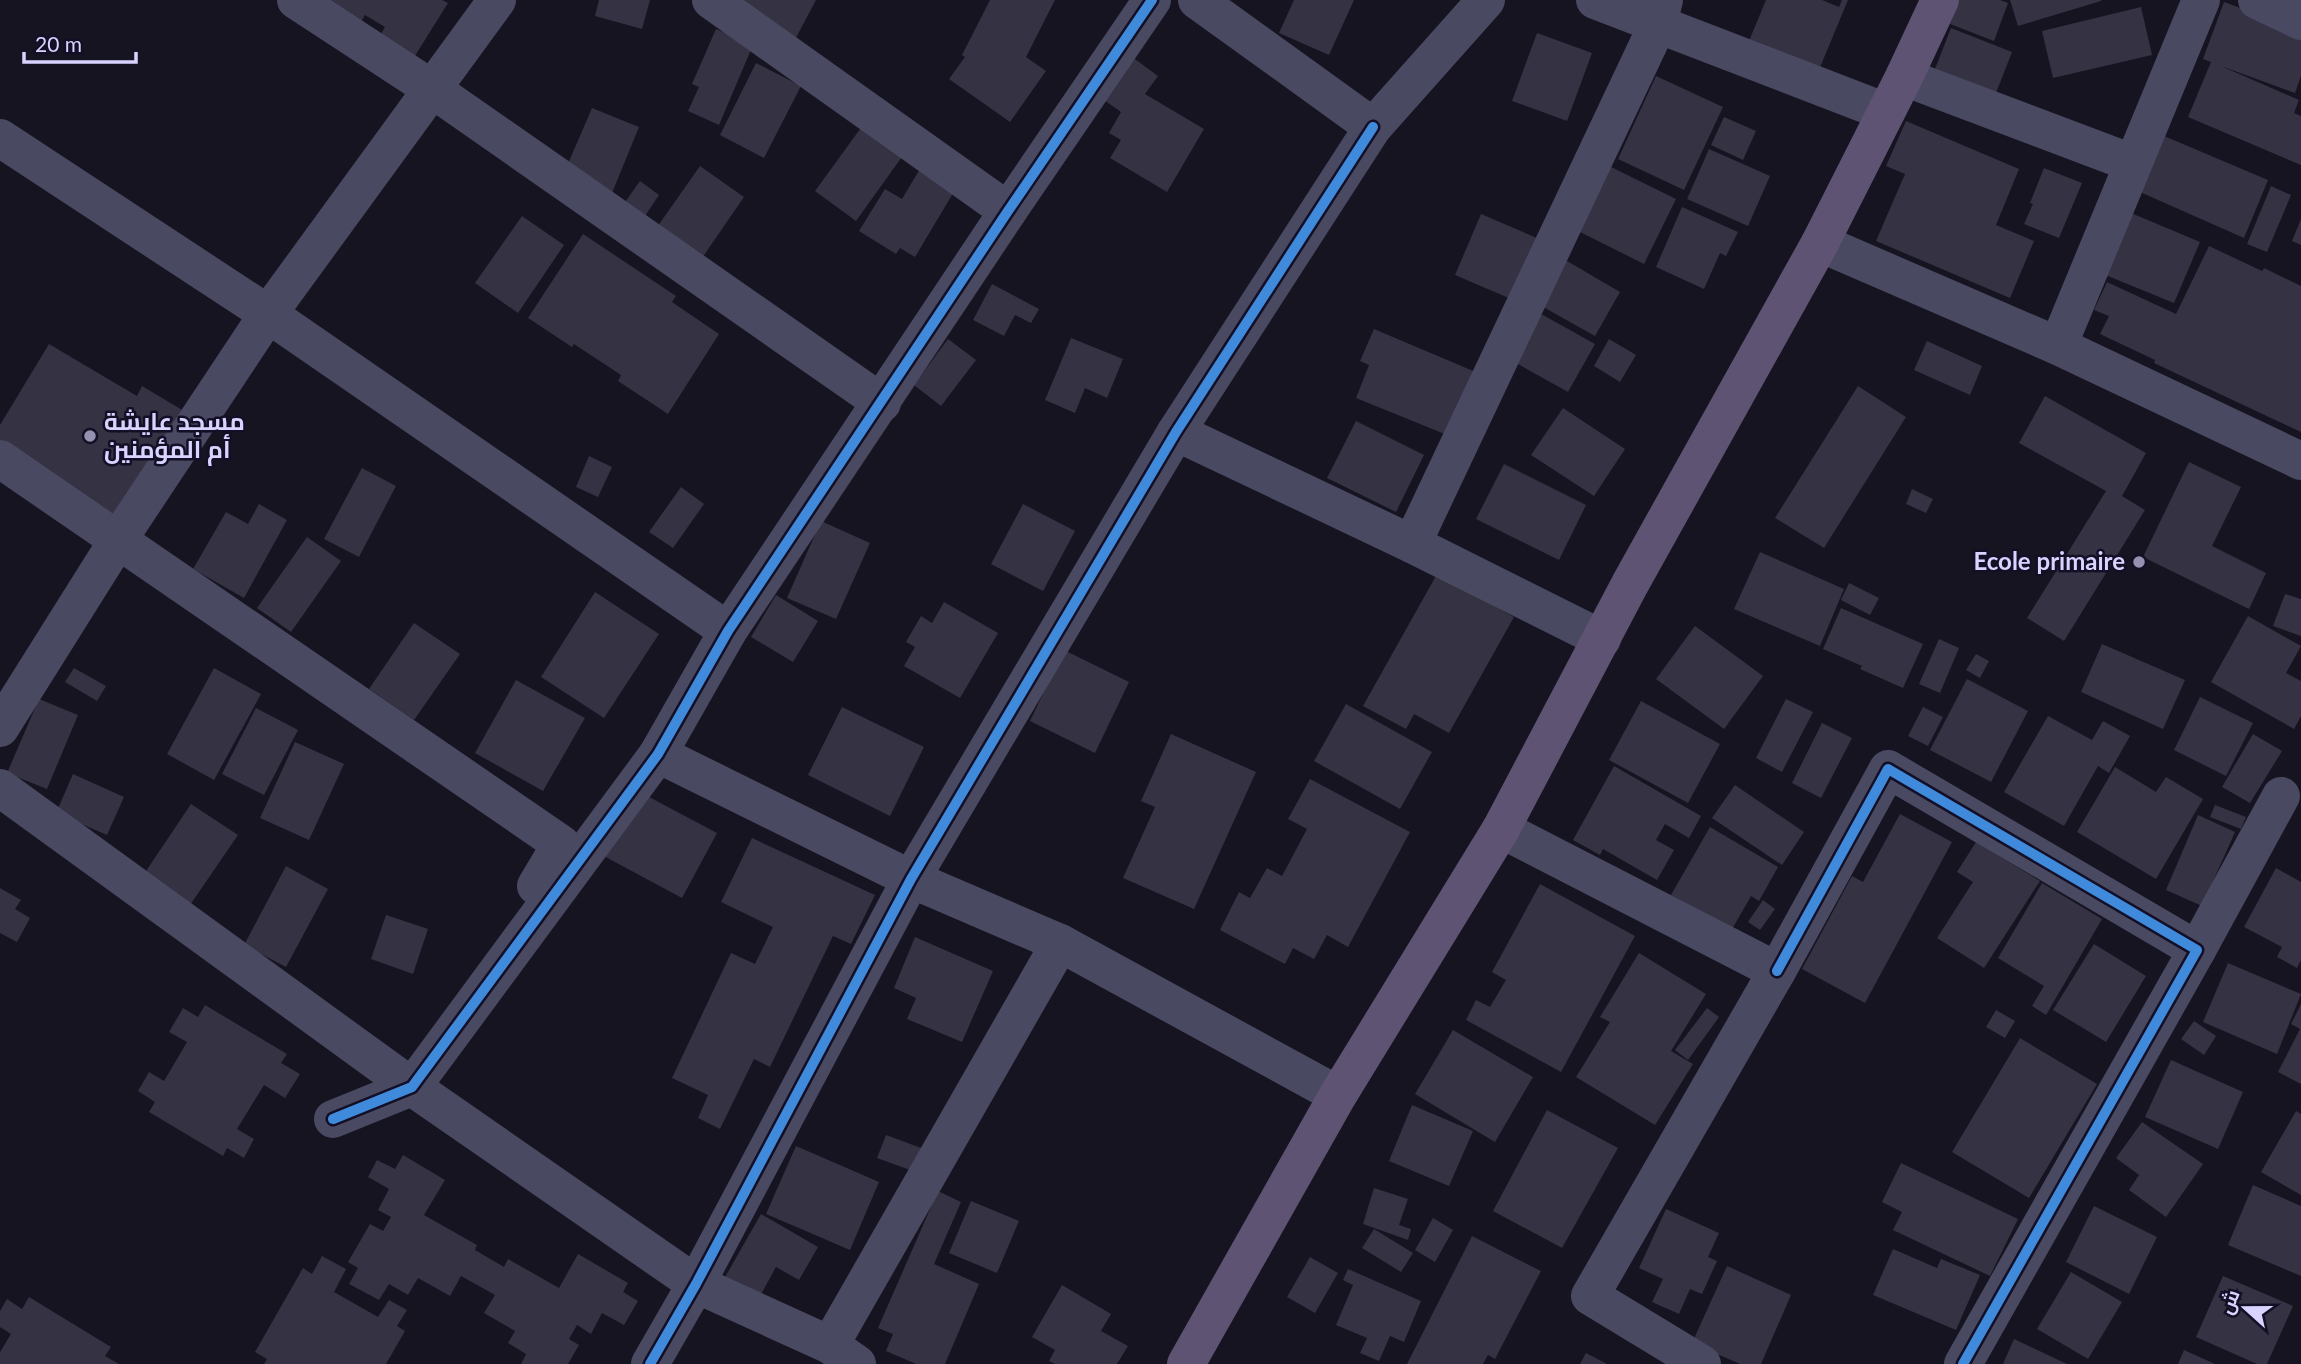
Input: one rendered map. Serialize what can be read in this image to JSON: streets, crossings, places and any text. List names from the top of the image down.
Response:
{
  "places": ["مسجد عايشة أم المؤمنين", "Ecole primaire"],
  "scale_bar": "20 m",
  "north": "left"
}
